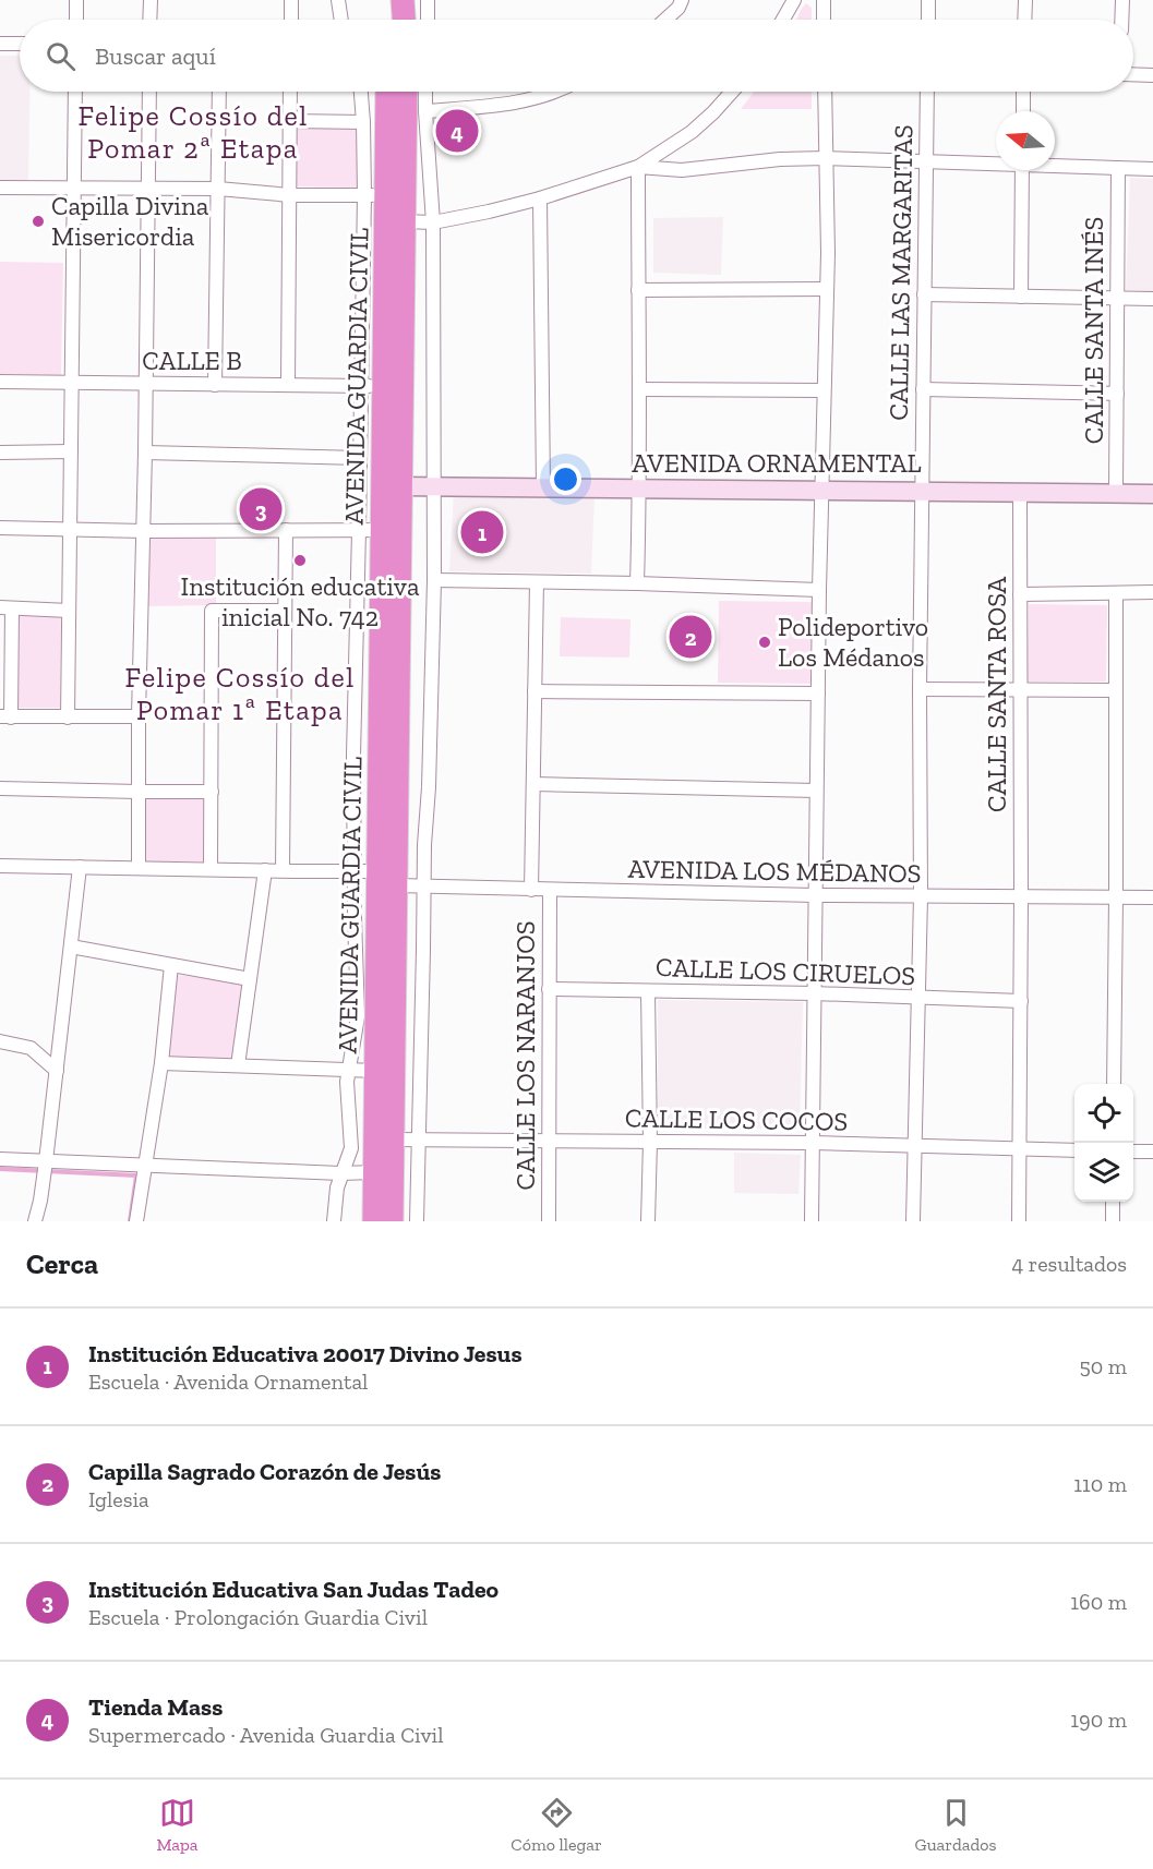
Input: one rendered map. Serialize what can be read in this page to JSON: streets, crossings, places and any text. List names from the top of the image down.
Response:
{
  "streets": {
    "highway": ["AVENIDA GUARDIA CIVIL"],
    "street": [
      "CALLE LAS MARGARITAS",
      "CALLE SANTA INÉS",
      "CALLE B",
      "AVENIDA ORNAMENTAL",
      "CALLE SANTA ROSA",
      "AVENIDA LOS MÉDANOS",
      "CALLE LOS CIRUELOS",
      "CALLE LOS NARANJOS",
      "CALLE LOS COCOS"
    ]
  },
  "crossings": [
    ["CALLE LAS MARGARITAS", "AVENIDA ORNAMENTAL"],
    ["CALLE LAS MARGARITAS", "AVENIDA LOS MÉDANOS"],
    ["CALLE LAS MARGARITAS", "CALLE LOS CIRUELOS"],
    ["CALLE LAS MARGARITAS", "CALLE LOS COCOS"],
    ["CALLE SANTA INÉS", "AVENIDA ORNAMENTAL"],
    ["CALLE B", "AVENIDA GUARDIA CIVIL"],
    ["AVENIDA GUARDIA CIVIL", "AVENIDA ORNAMENTAL"],
    ["AVENIDA GUARDIA CIVIL", "AVENIDA LOS MÉDANOS"],
    ["AVENIDA GUARDIA CIVIL", "CALLE LOS COCOS"],
    ["AVENIDA ORNAMENTAL", "CALLE SANTA ROSA"],
    ["CALLE SANTA ROSA", "AVENIDA LOS MÉDANOS"],
    ["CALLE SANTA ROSA", "CALLE LOS CIRUELOS"],
    ["CALLE SANTA ROSA", "CALLE LOS COCOS"],
    ["AVENIDA LOS MÉDANOS", "CALLE LOS NARANJOS"],
    ["CALLE LOS CIRUELOS", "CALLE LOS NARANJOS"],
    ["CALLE LOS NARANJOS", "CALLE LOS COCOS"]
  ],
  "districts": ["Felipe Cossío del Pomar 2ª Etapa", "Felipe Cossío del Pomar 1ª Etapa"],
  "places": ["Capilla Divina Misericordia", "Institución educativa inicial No. 742", "Polideportivo Los Médanos"],
  "north": "left",
  "page": {
    "search": "Buscar aquí",
    "pins": [
      "4",
      "3",
      "1",
      "2"
    ],
    "heading": ["Cerca", "4 resultados"],
    "list": [
      {
        "mark": "1",
        "name": "Institución Educativa 20017 Divino Jesus",
        "note": "Escuela · Avenida Ornamental",
        "value": "50 m"
      },
      {
        "mark": "2",
        "name": "Capilla Sagrado Corazón de Jesús",
        "note": "Iglesia",
        "value": "110 m"
      },
      {
        "mark": "3",
        "name": "Institución Educativa San Judas Tadeo",
        "note": "Escuela · Prolongación Guardia Civil",
        "value": "160 m"
      },
      {
        "mark": "4",
        "name": "Tienda Mass",
        "note": "Supermercado · Avenida Guardia Civil",
        "value": "190 m"
      }
    ],
    "nav": ["Mapa", "Cómo llegar", "Guardados"]
  }
}
